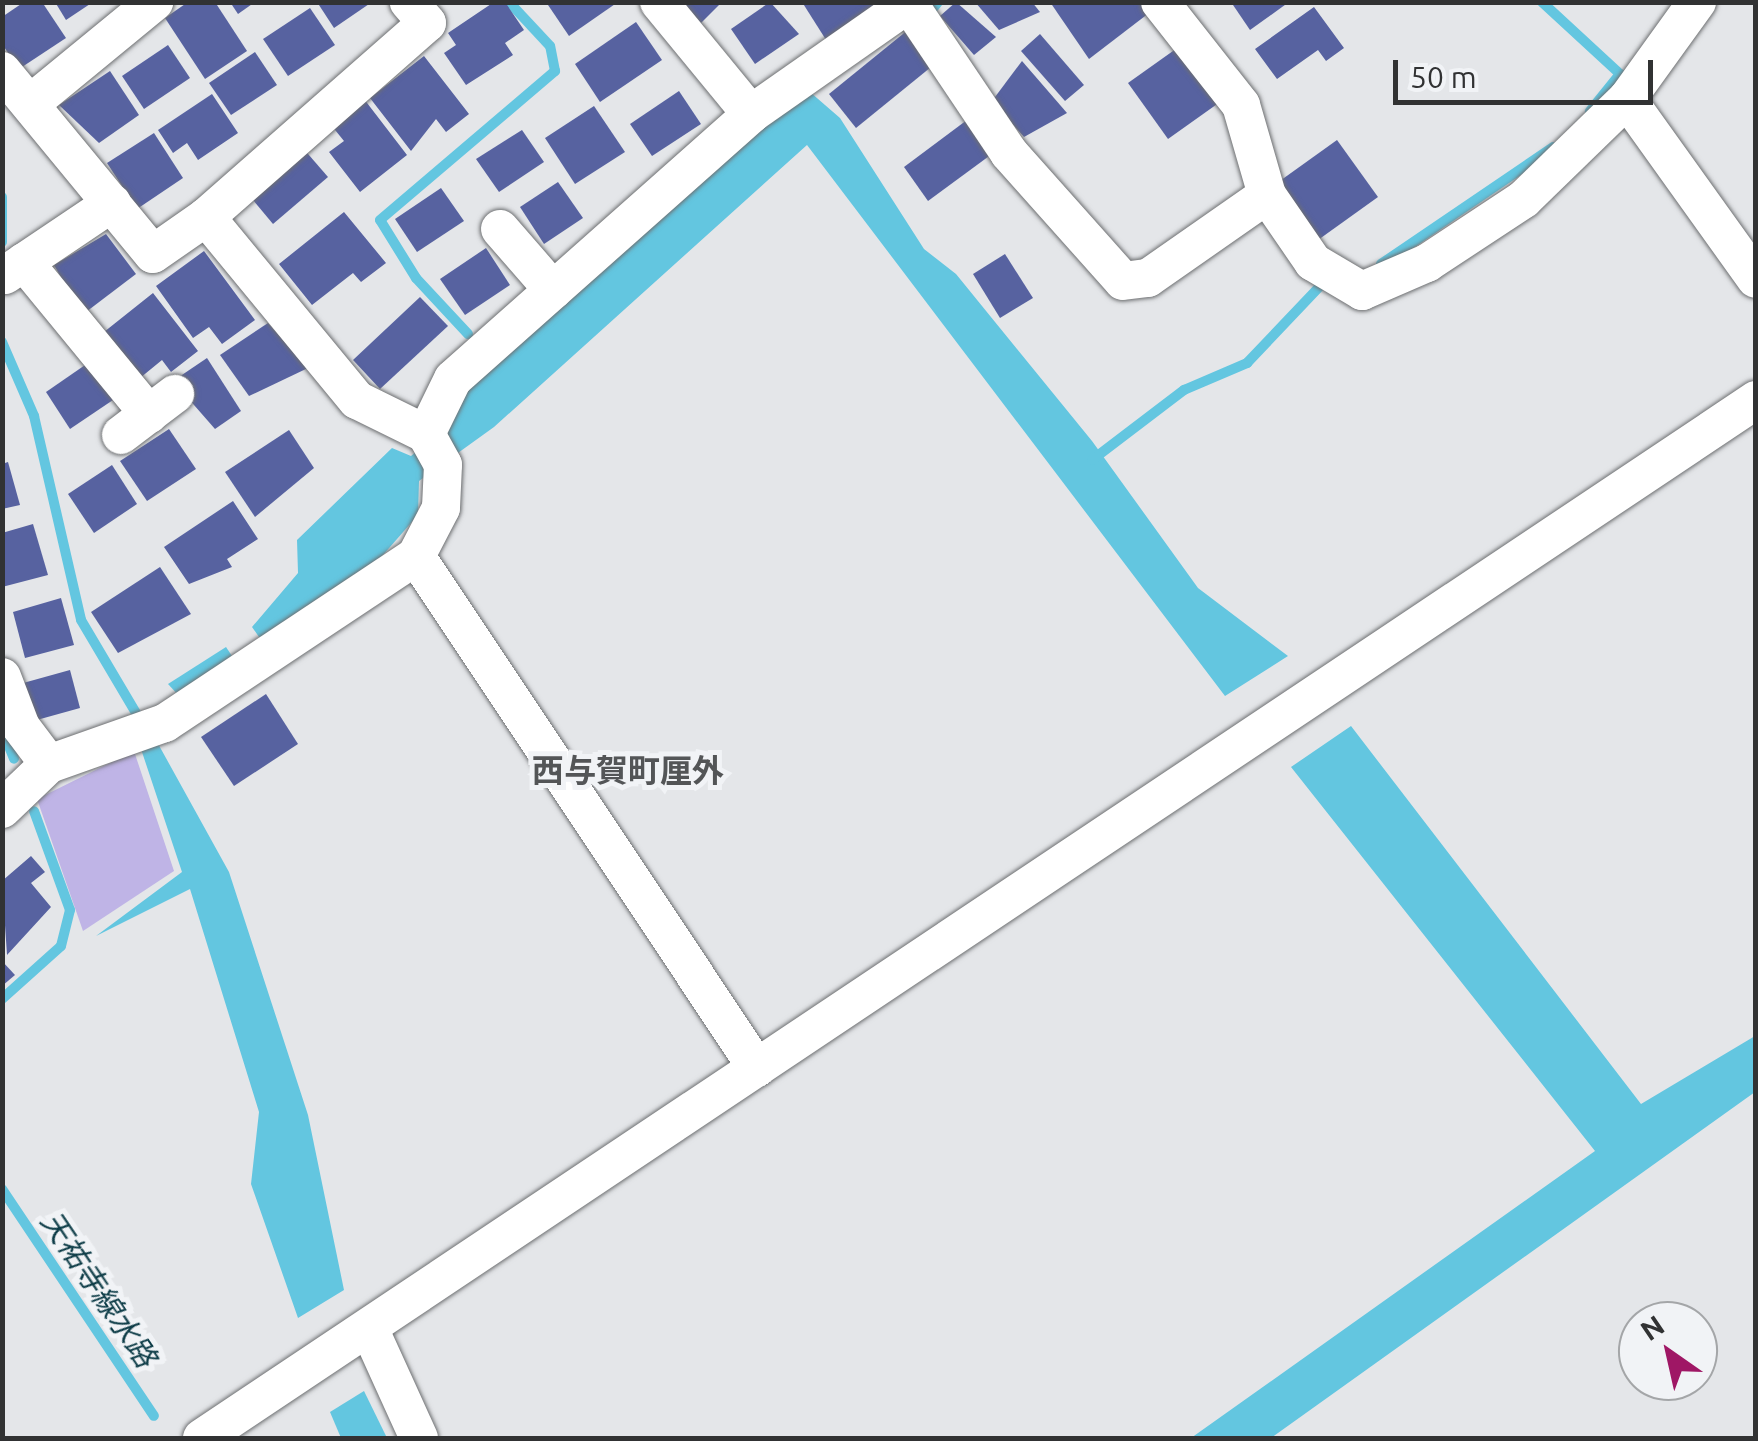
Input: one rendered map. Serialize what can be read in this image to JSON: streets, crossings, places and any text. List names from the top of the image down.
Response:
{
  "districts": ["西与賀町厘外"],
  "water": ["天祐寺線水路"],
  "scale_bar": "50 m",
  "north": "top left"
}
